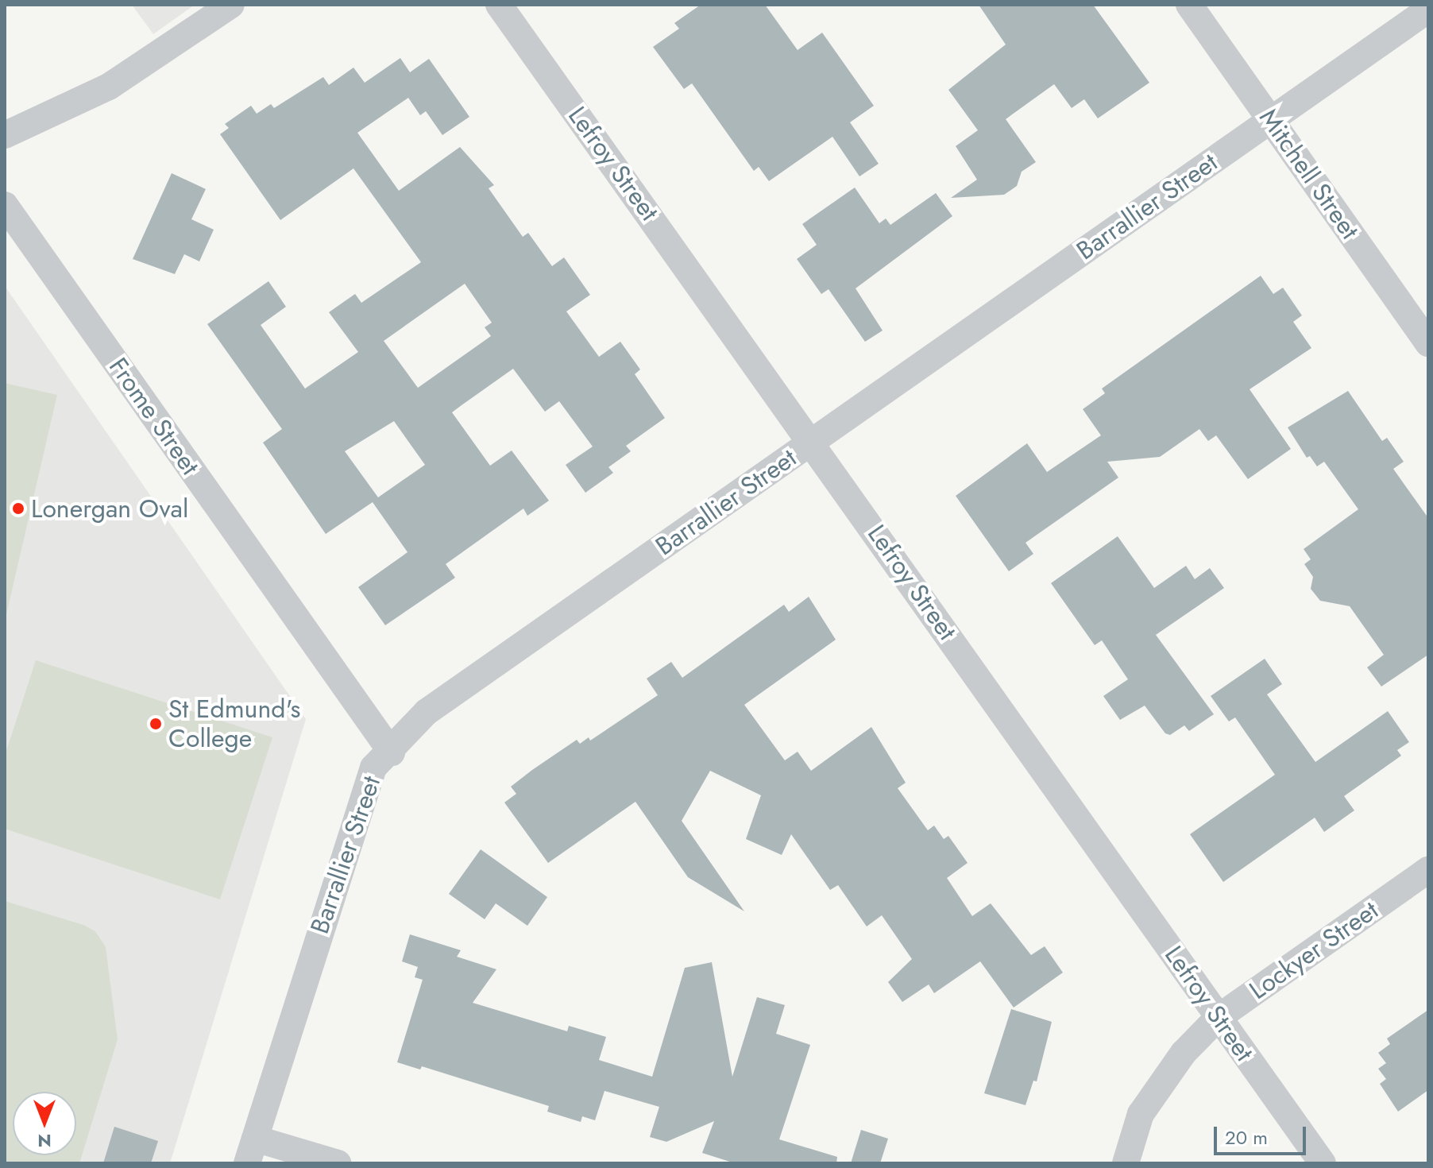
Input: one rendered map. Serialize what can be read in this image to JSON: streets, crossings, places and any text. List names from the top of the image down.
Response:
{
  "streets": {
    "street": [
      "Lefroy Street",
      "Mitchell Street",
      "Barrallier Street",
      "Frome Street",
      "Lockyer Street"
    ]
  },
  "crossings": [
    ["Lefroy Street", "Barrallier Street"],
    ["Lefroy Street", "Lockyer Street"],
    ["Mitchell Street", "Barrallier Street"],
    ["Barrallier Street", "Frome Street"]
  ],
  "places": ["Lonergan Oval", "St Edmund's College"],
  "scale_bar": "20 m",
  "north": "bottom"
}
